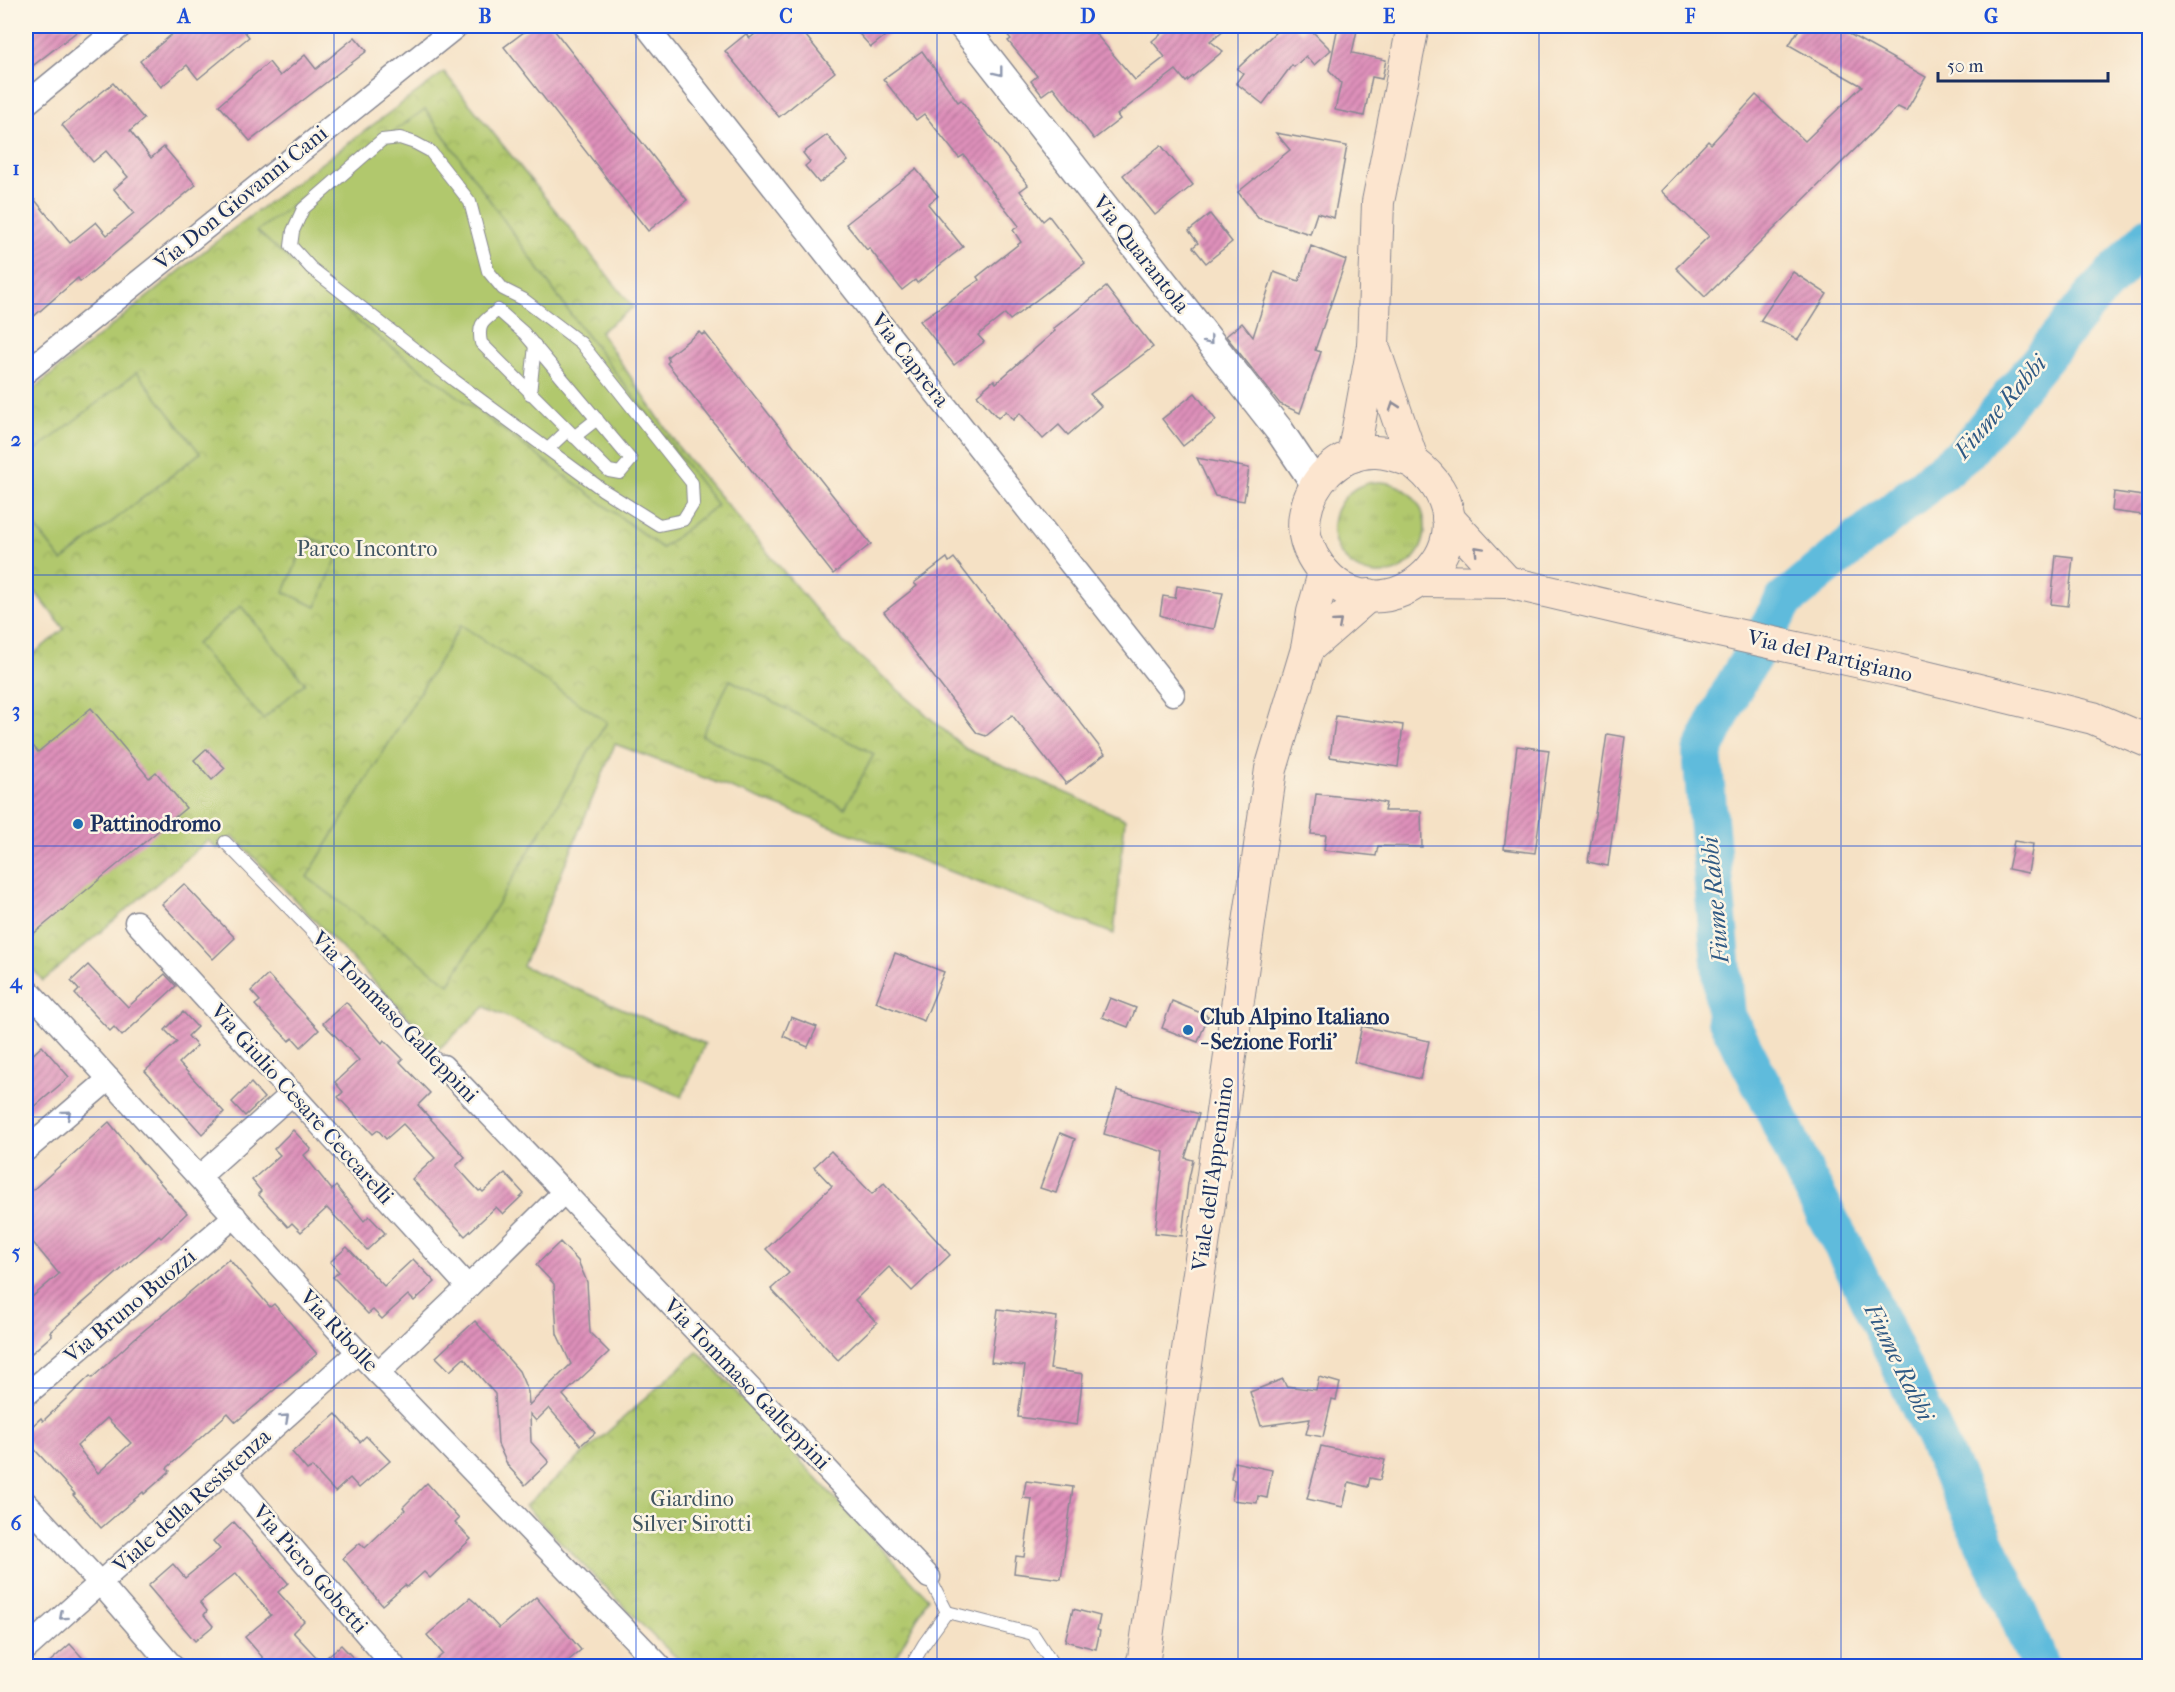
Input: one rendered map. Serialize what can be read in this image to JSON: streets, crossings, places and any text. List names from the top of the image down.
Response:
{
  "streets": {
    "main road": ["Via del Partigiano", "Viale dell'Appennino"],
    "street": [
      "Via Don Giovanni Cani",
      "Via Quarantola",
      "Via Caprera",
      "Via Tommaso Galleppini",
      "Via Giulio Cesare Ceccarelli",
      "Via Bruno Buozzi",
      "Via Ribolle",
      "Viale della Resistenza",
      "Via Piero Gobetti"
    ]
  },
  "crossings": [
    ["Via Quarantola", "Via del Partigiano"],
    ["Via Quarantola", "Viale dell'Appennino"],
    ["Via del Partigiano", "Viale dell'Appennino"],
    ["Via Bruno Buozzi", "Via Ribolle"],
    ["Via Ribolle", "Viale della Resistenza"],
    ["Viale della Resistenza", "Via Piero Gobetti"]
  ],
  "one_way": ["Via Quarantola"],
  "water": ["Fiume Rabbi"],
  "parks": ["Parco Incontro", "Giardino Silver Sirotti"],
  "places": ["Pattinodromo", "Club Alpino Italiano - Sezione Forli'"],
  "scale_bar": "50 m",
  "grid": {
    "columns": [
      "A",
      "B",
      "C",
      "D",
      "E",
      "F",
      "G"
    ],
    "rows": [
      "1",
      "2",
      "3",
      "4",
      "5",
      "6"
    ]
  }
}
